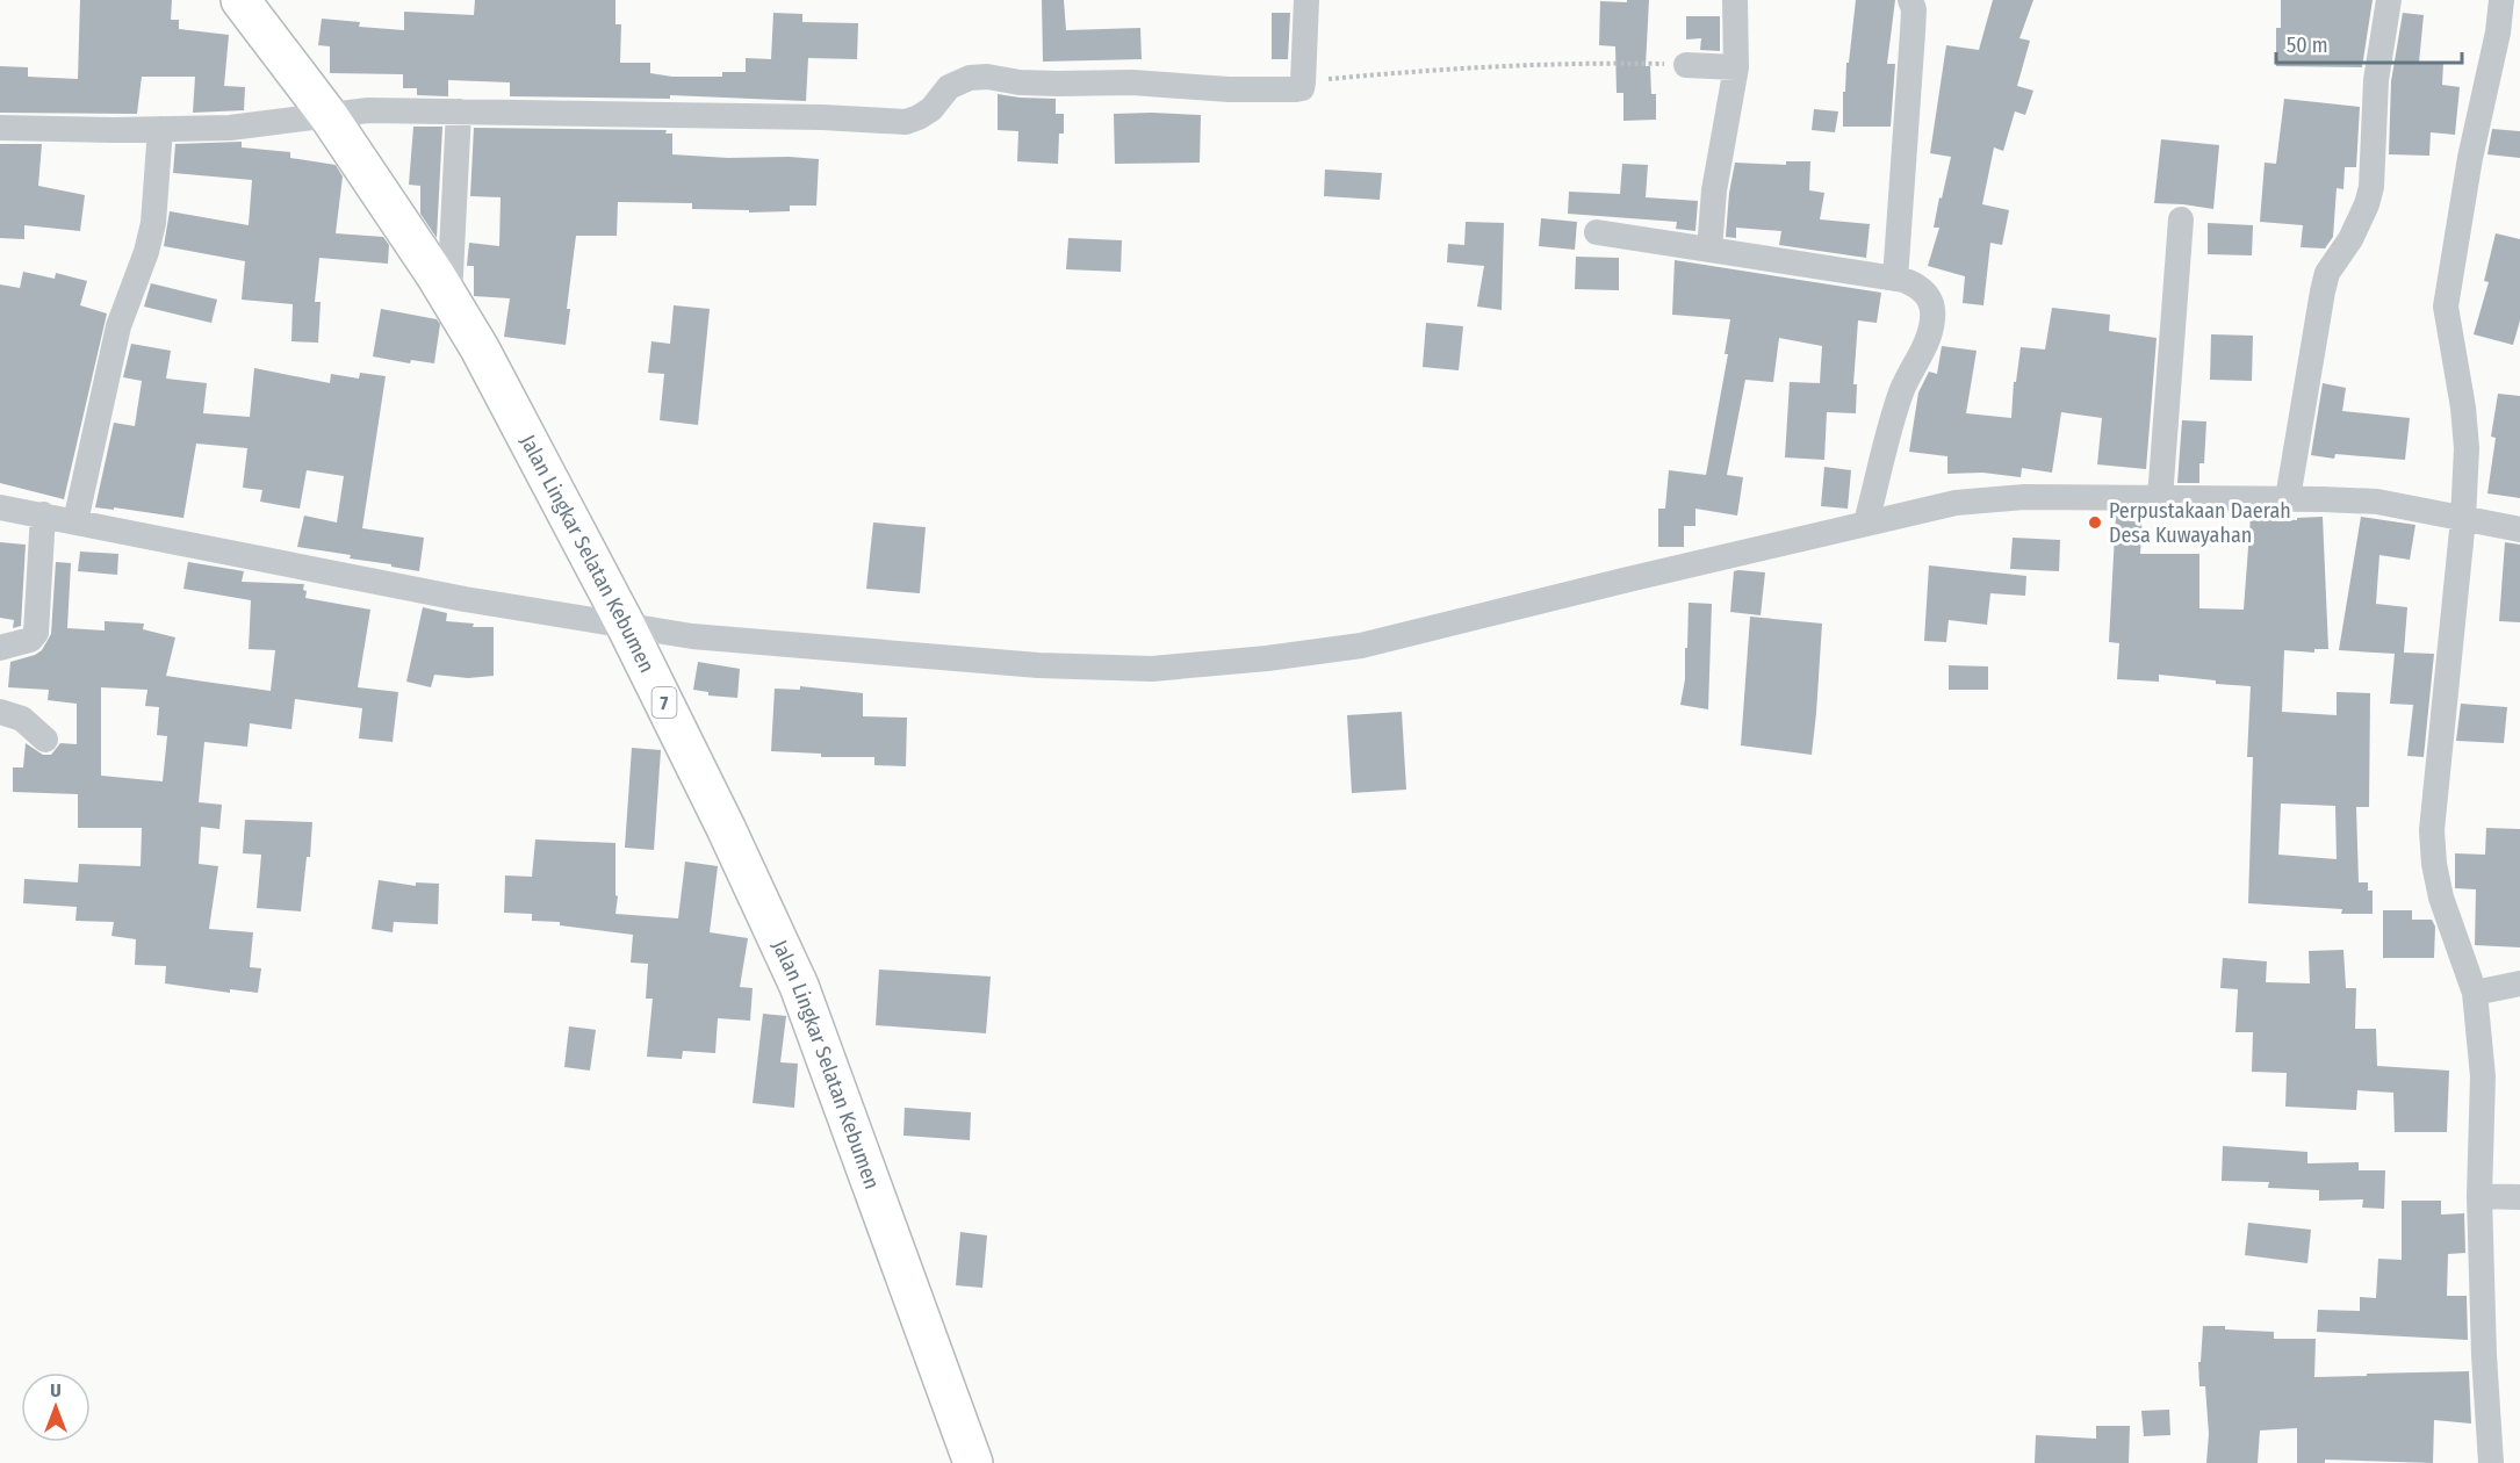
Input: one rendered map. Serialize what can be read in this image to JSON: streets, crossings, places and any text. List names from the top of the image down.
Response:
{
  "streets": {
    "highway": ["Jalan Lingkar Selatan Kebumen", "7"]
  },
  "places": ["Perpustakaan Daerah Desa Kuwayahan"],
  "scale_bar": "50 m",
  "north": "top"
}
